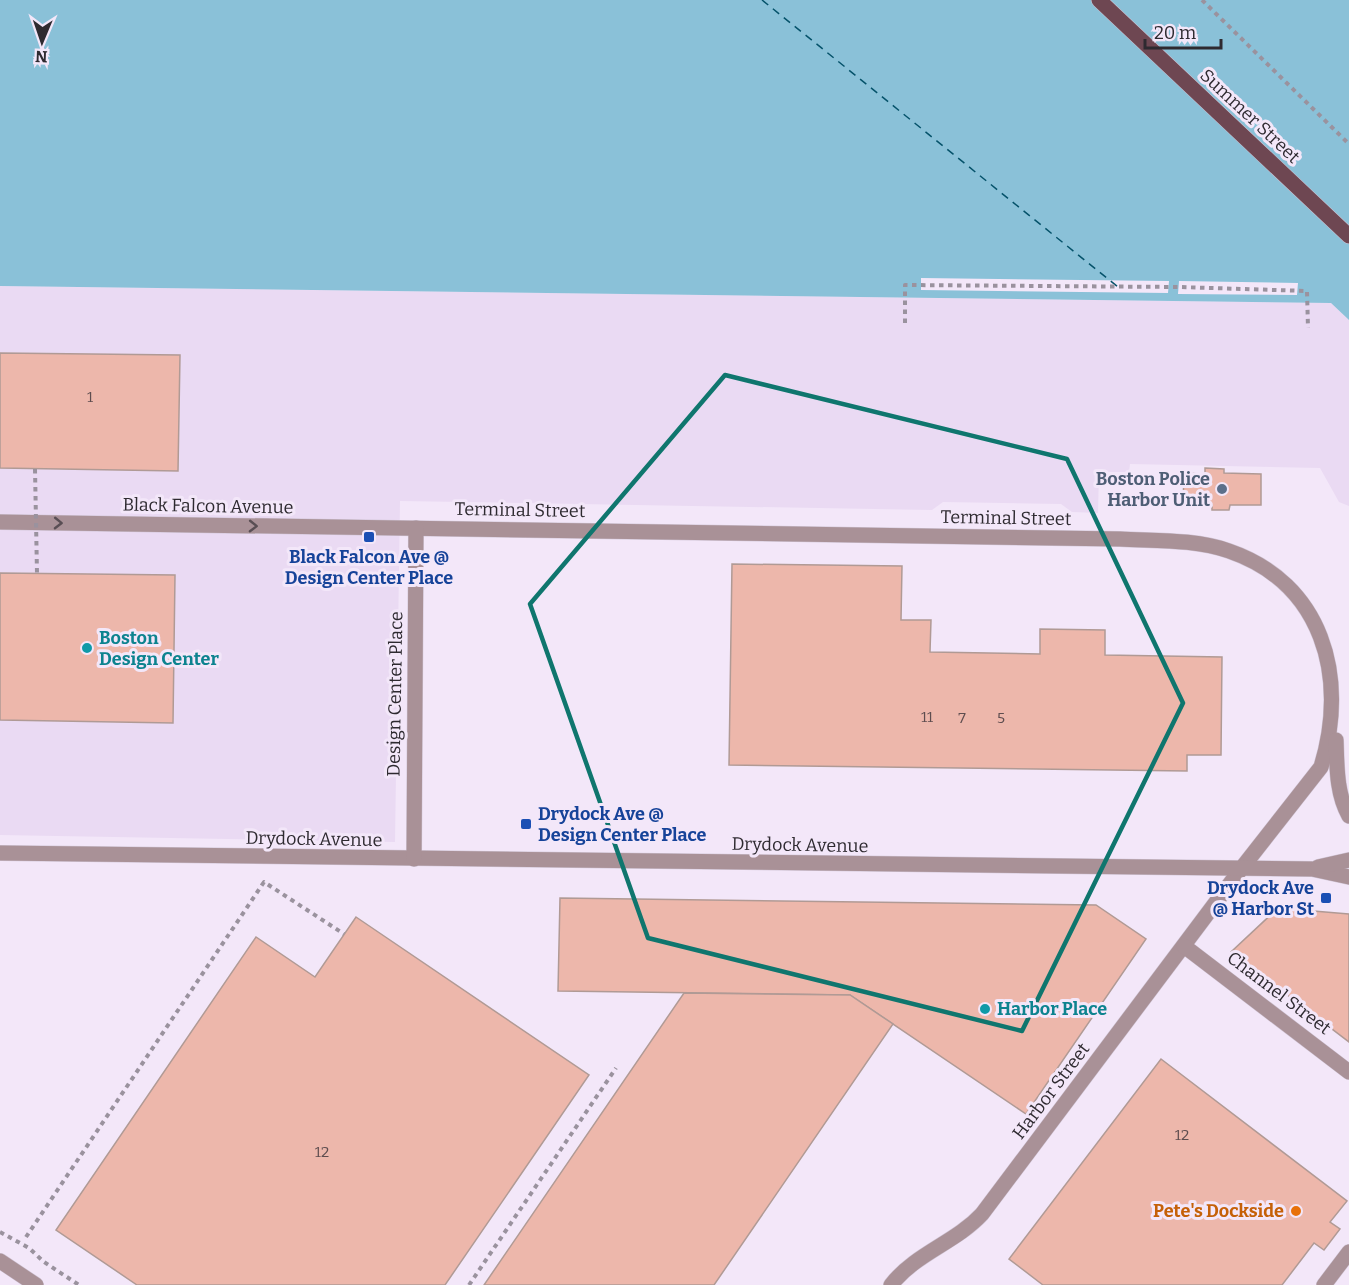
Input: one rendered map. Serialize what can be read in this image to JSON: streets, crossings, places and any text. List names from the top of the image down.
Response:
{
  "streets": {
    "main road": ["Summer Street"],
    "street": [
      "Black Falcon Avenue",
      "Terminal Street",
      "Design Center Place",
      "Drydock Avenue",
      "Channel Street",
      "Harbor Street"
    ]
  },
  "crossings": [
    ["Black Falcon Avenue", "Terminal Street"],
    ["Black Falcon Avenue", "Design Center Place"],
    ["Terminal Street", "Design Center Place"],
    ["Terminal Street", "Drydock Avenue"],
    ["Terminal Street", "Harbor Street"],
    ["Design Center Place", "Drydock Avenue"],
    ["Drydock Avenue", "Harbor Street"],
    ["Channel Street", "Harbor Street"]
  ],
  "one_way": ["Black Falcon Avenue"],
  "places": {
    "other": [
      "Boston Police Harbor Unit",
      "Boston Design Center",
      "Harbor Place",
      "Pete's Dockside"
    ],
    "transit": ["Black Falcon Ave @ Design Center Place", "Drydock Ave @ Design Center Place", "Drydock Ave @ Harbor St"]
  },
  "house_numbers": [
    "1",
    "11",
    "7",
    "5",
    "12",
    "12"
  ],
  "scale_bar": "20 m",
  "north": "bottom"
}
